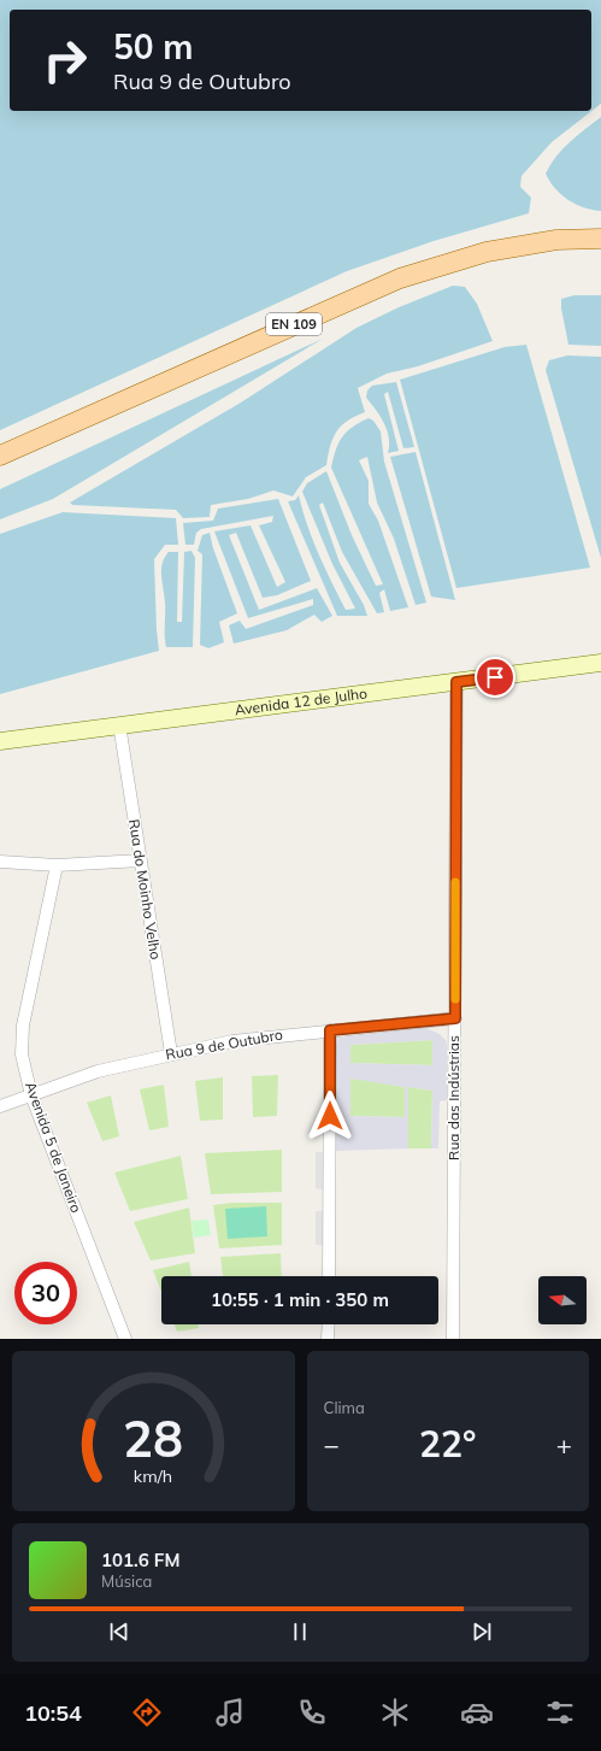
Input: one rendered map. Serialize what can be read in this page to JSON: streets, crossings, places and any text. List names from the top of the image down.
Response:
{
  "streets": {
    "main road": ["EN 109", "Avenida 12 de Julho"],
    "street": [
      "Rua do Moinho Velho",
      "Rua 9 de Outubro",
      "Rua das Indústrias",
      "Avenida 5 de Janeiro"
    ]
  },
  "crossings": [
    ["Avenida 12 de Julho", "Rua do Moinho Velho"],
    ["Avenida 12 de Julho", "Rua das Indústrias"],
    ["Rua do Moinho Velho", "Rua 9 de Outubro"],
    ["Rua 9 de Outubro", "Rua das Indústrias"],
    ["Rua 9 de Outubro", "Avenida 5 de Janeiro"]
  ],
  "north": "left",
  "page": {
    "turn": ["50 m", "Rua 9 de Outubro"],
    "limit": "30",
    "trip": "10:55 · 1 min · 350 m",
    "tile": "Clima",
    "heat": ["−", "22°", "+"],
    "song": ["101.6 FM", "Música"],
    "tabs": "10:54",
    "gauge": ["28", "km/h"]
  }
}
